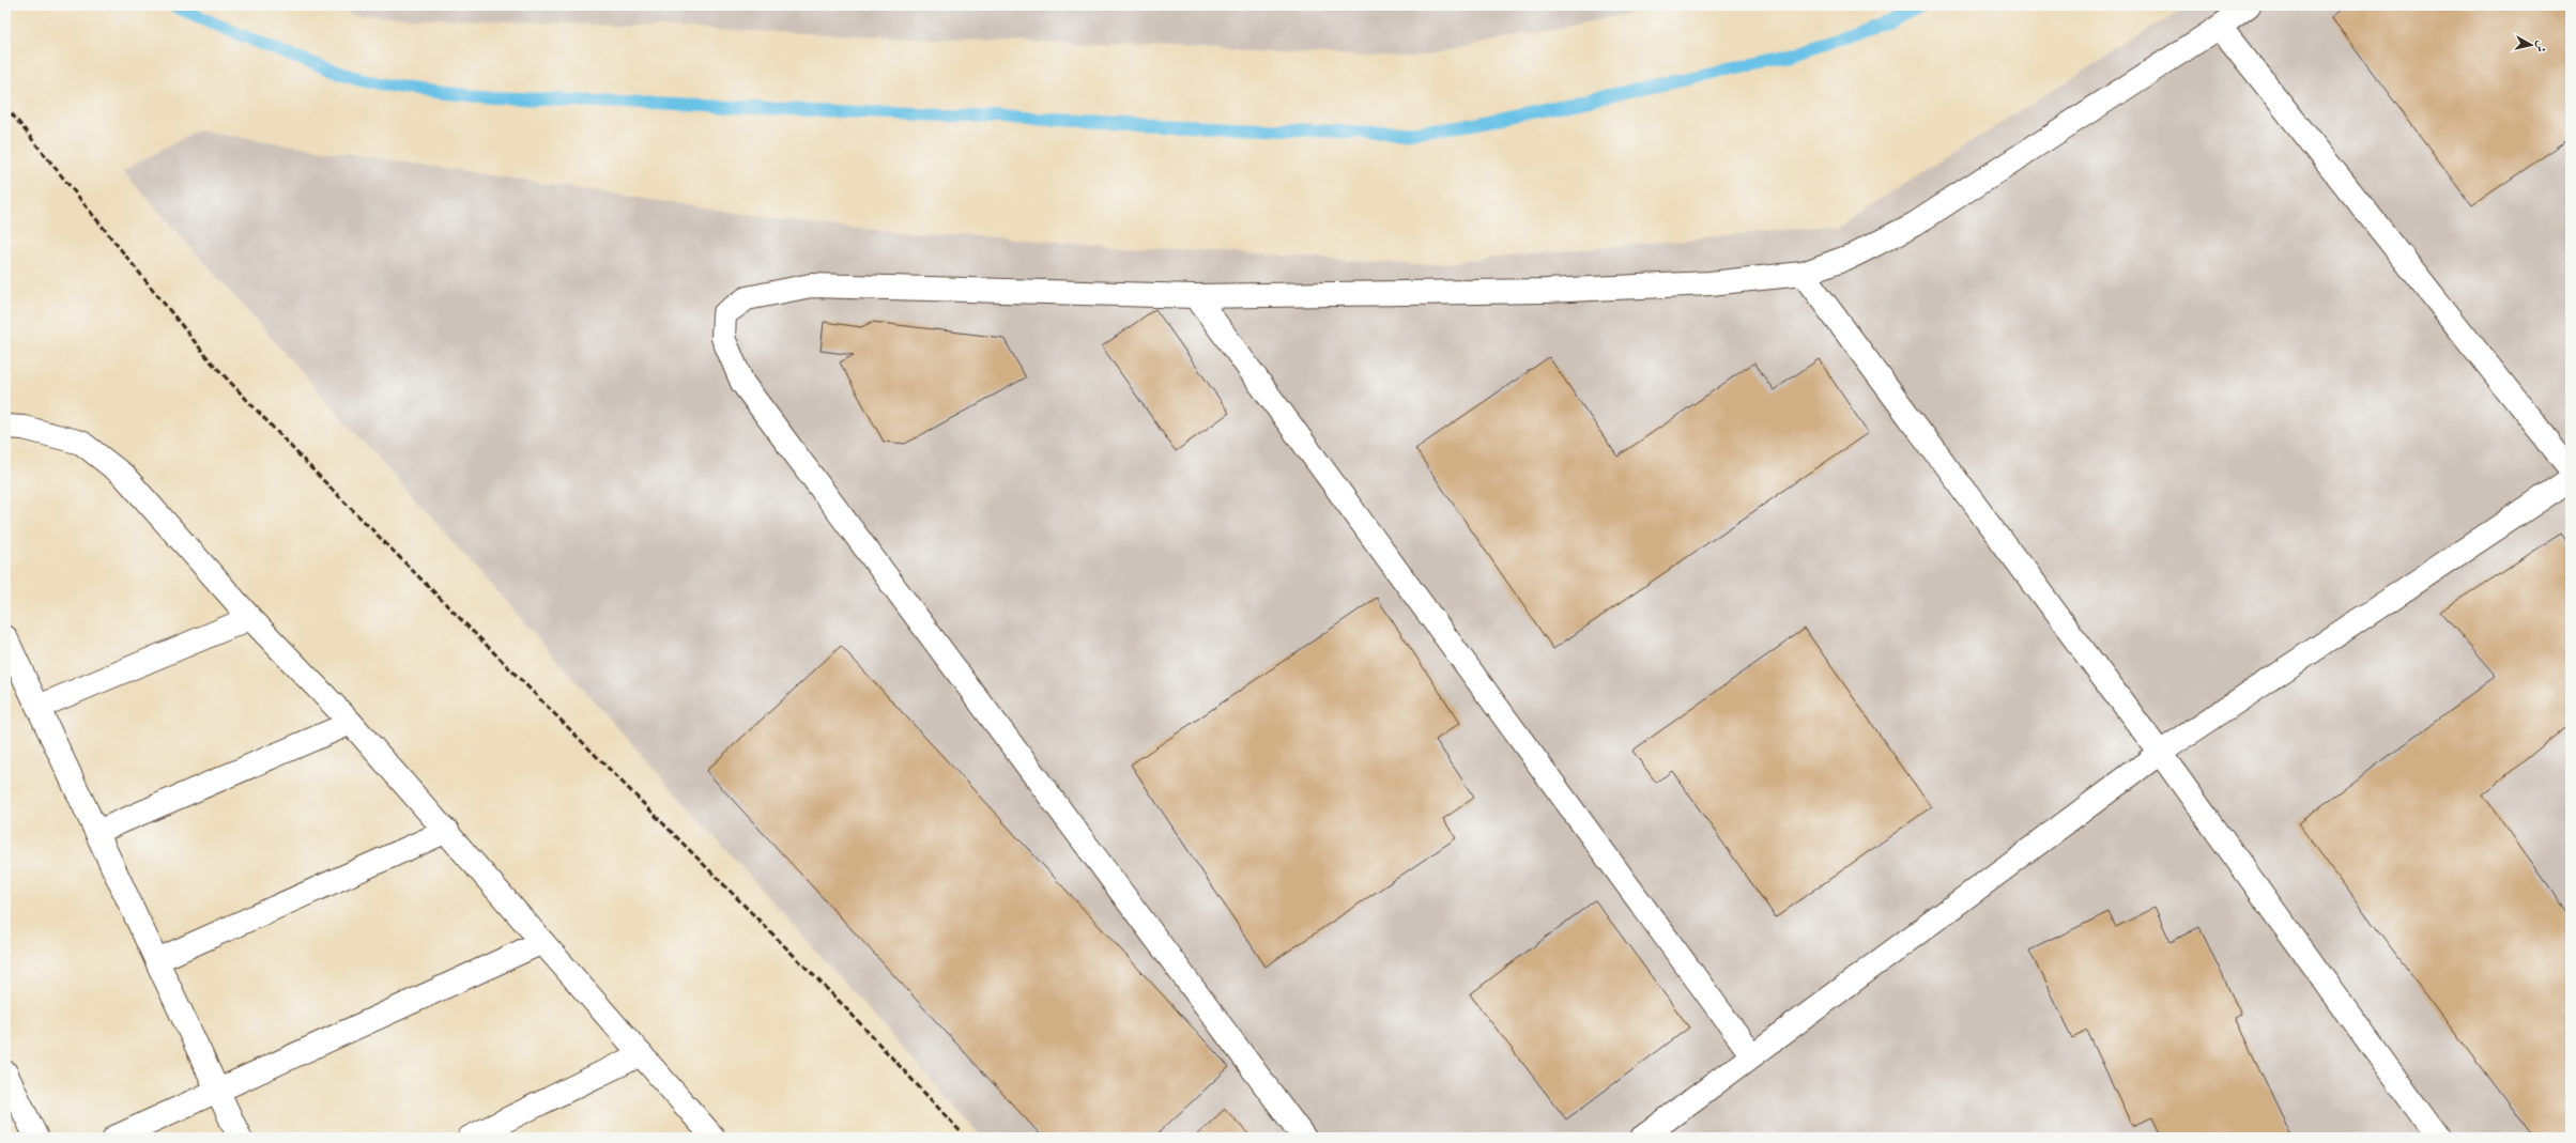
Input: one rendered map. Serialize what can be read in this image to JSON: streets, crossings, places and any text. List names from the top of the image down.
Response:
{
  "north": "right"
}
